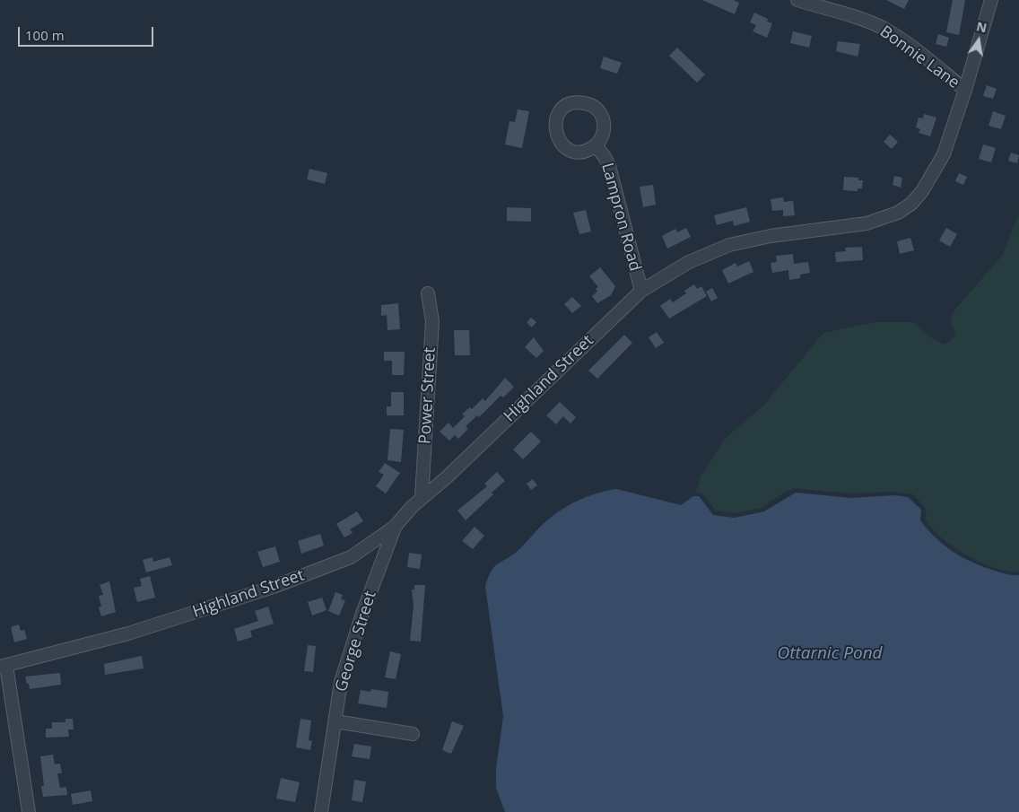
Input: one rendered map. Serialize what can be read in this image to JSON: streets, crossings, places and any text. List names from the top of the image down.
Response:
{
  "streets": {
    "street": [
      "Bonnie Lane",
      "Lampron Road",
      "Highland Street",
      "Power Street",
      "George Street"
    ]
  },
  "crossings": [
    ["Bonnie Lane", "Highland Street"],
    ["Lampron Road", "Highland Street"],
    ["Highland Street", "Power Street"],
    ["Highland Street", "George Street"]
  ],
  "water": ["Ottarnic Pond"],
  "scale_bar": "100 m",
  "north": "top"
}
